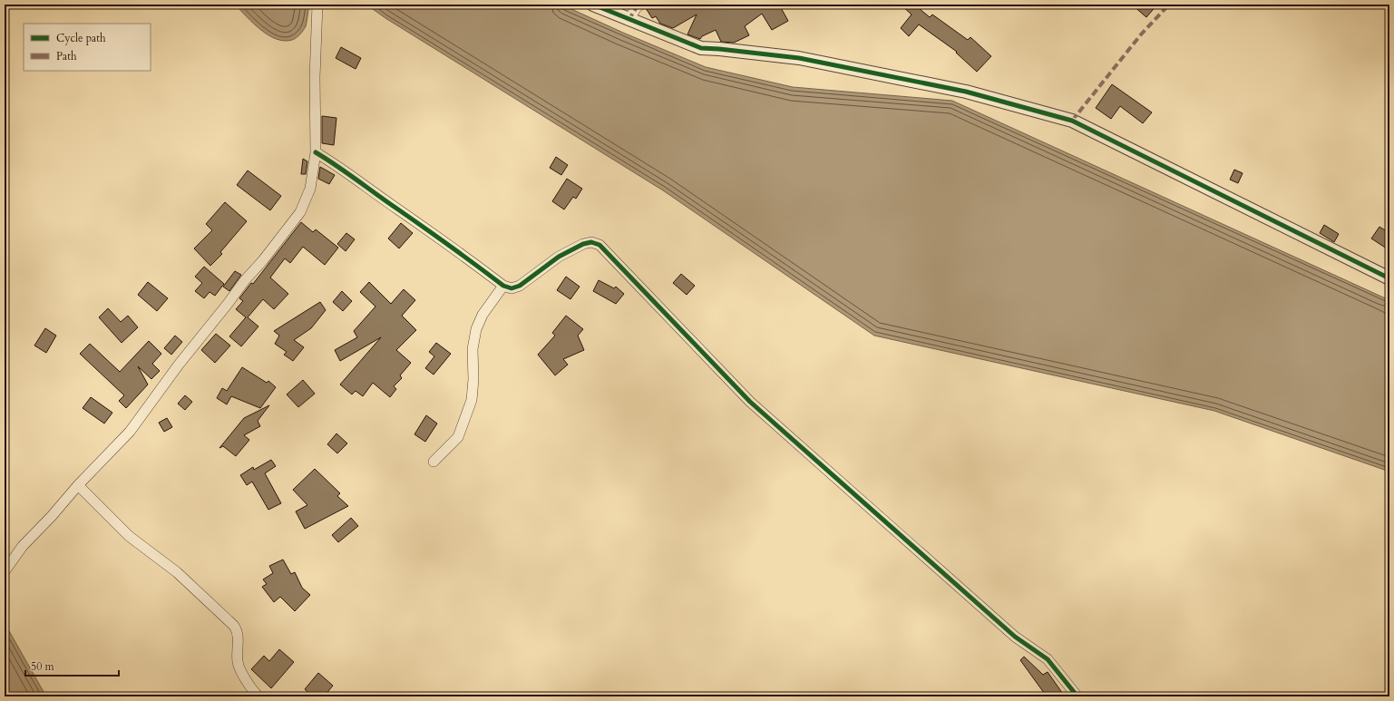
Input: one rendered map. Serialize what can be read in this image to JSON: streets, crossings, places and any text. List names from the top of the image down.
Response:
{
  "legend": ["Cycle path", "Path"],
  "scale_bar": "50 m"
}
